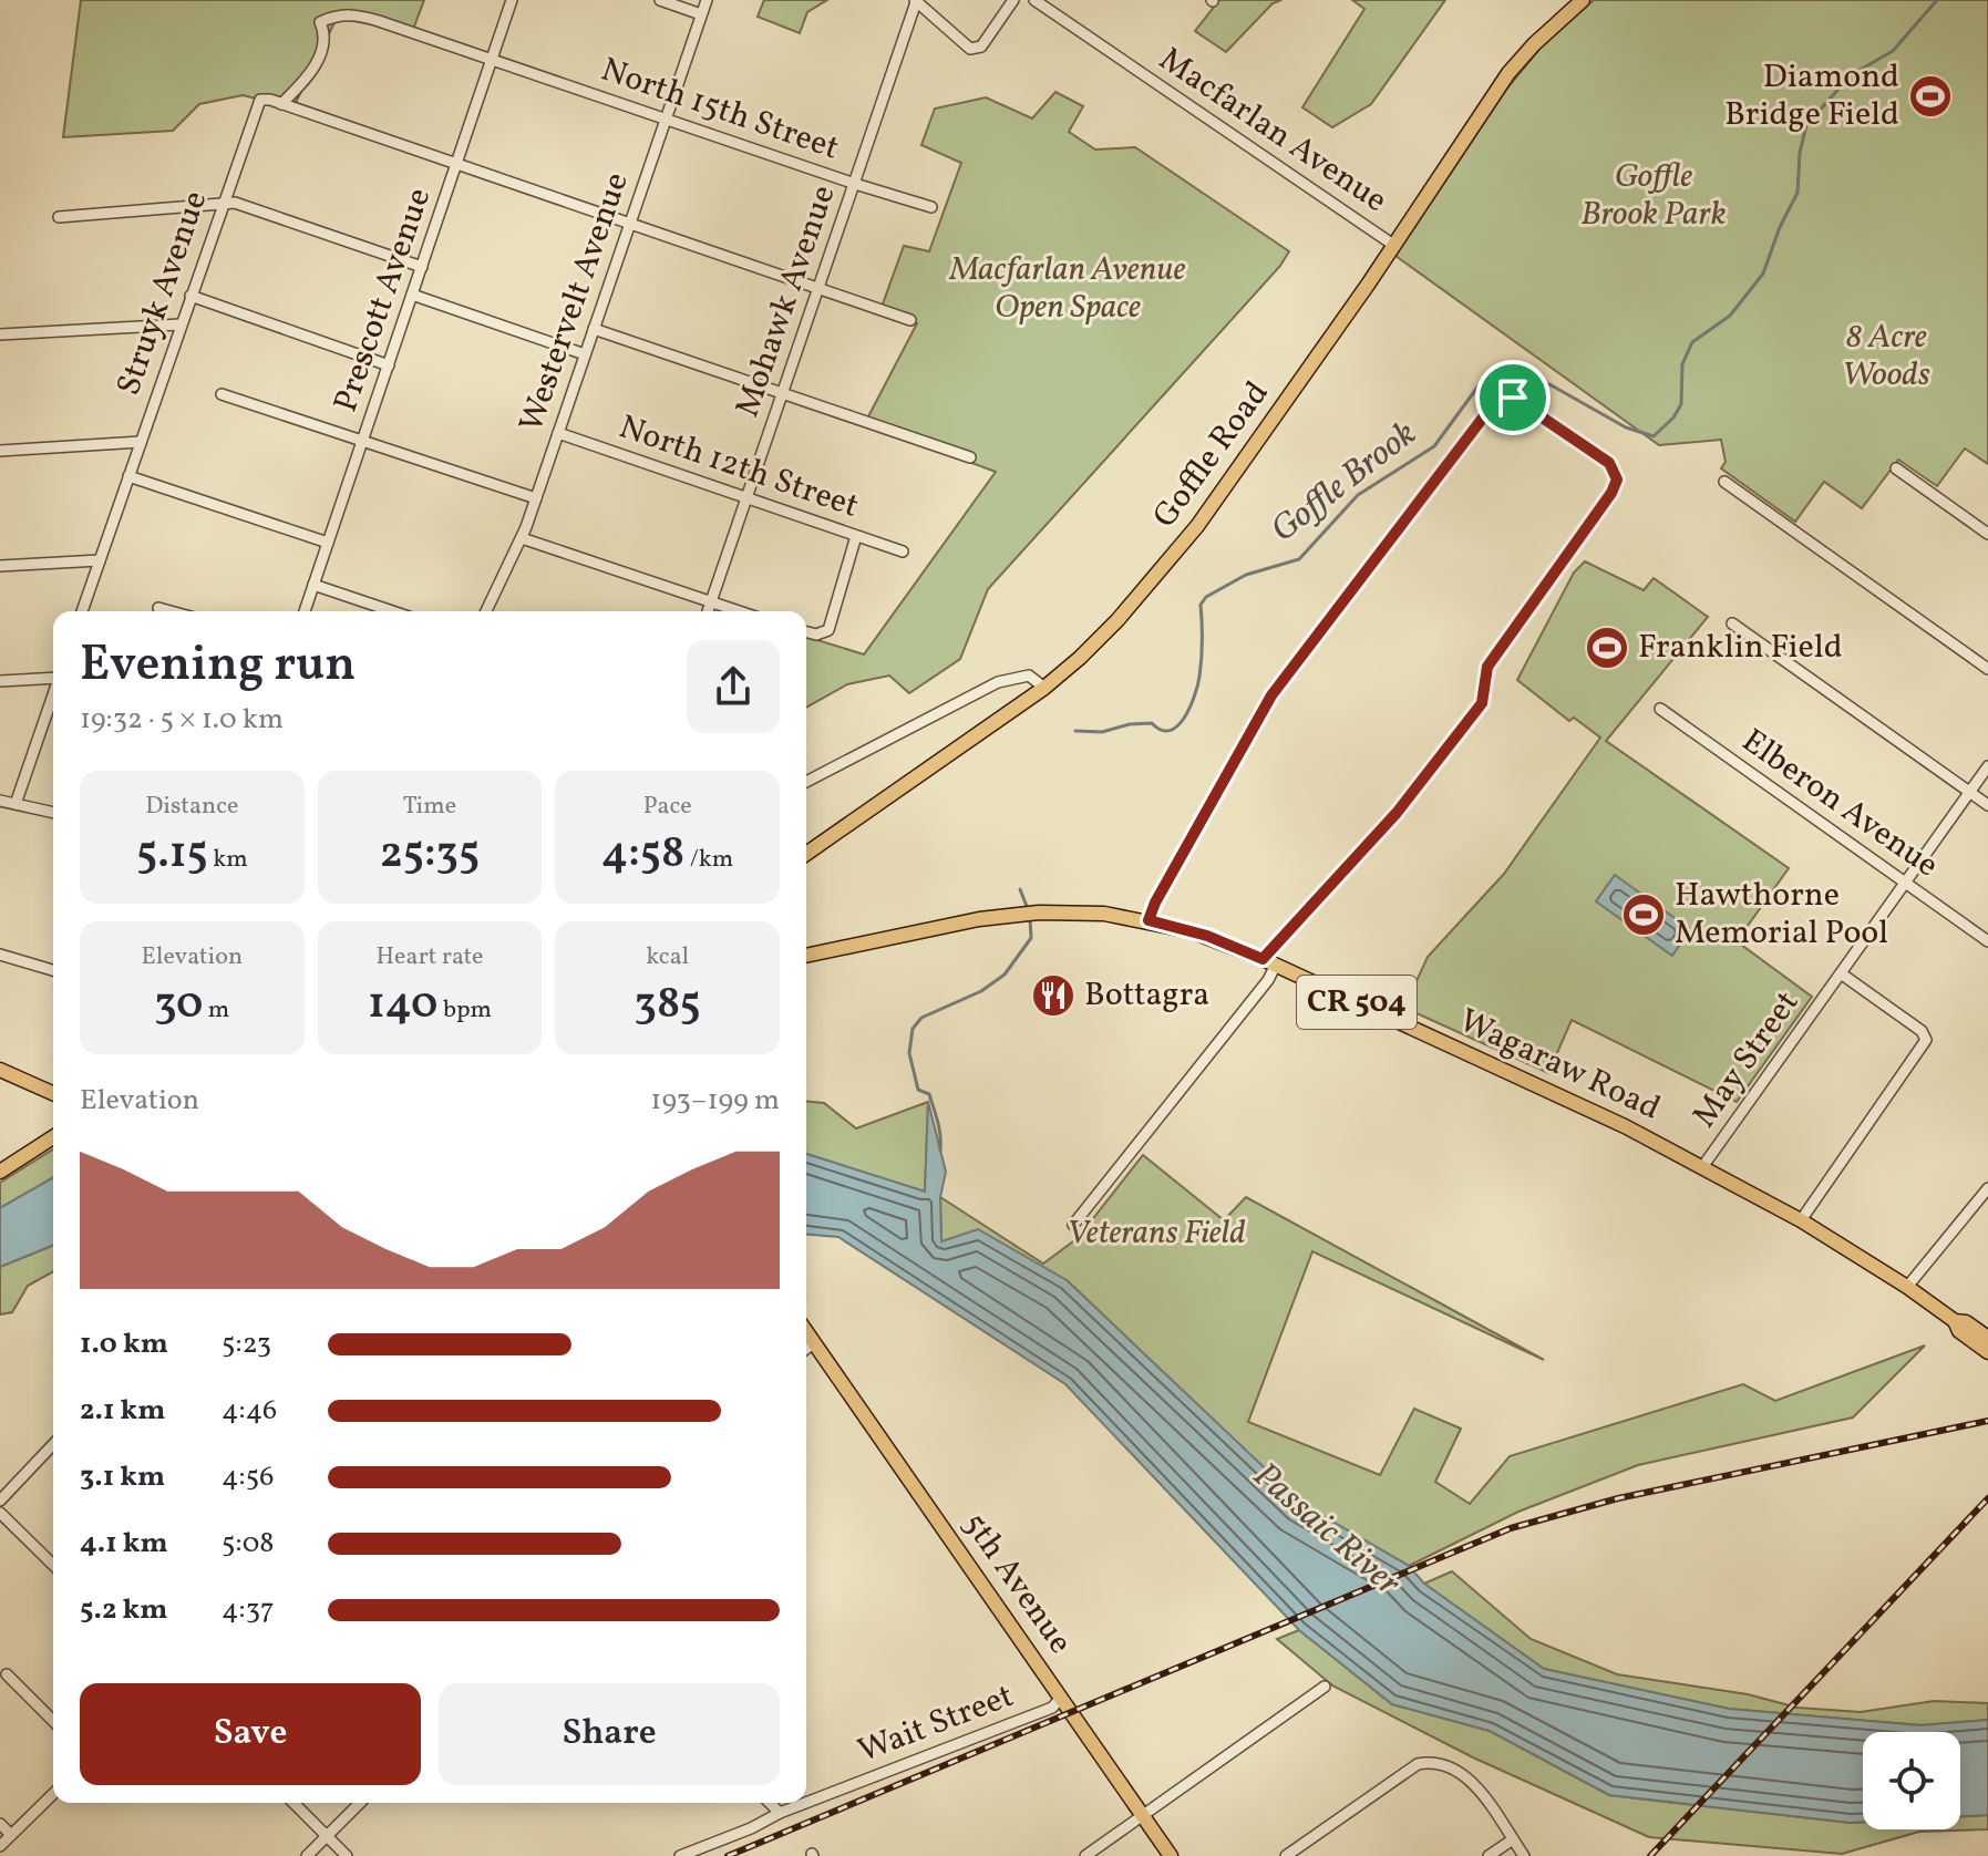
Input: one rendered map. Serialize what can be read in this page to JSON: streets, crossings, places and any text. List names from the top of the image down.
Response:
{
  "streets": {
    "main road": [
      "Goffle Road",
      "CR 504",
      "Wagaraw Road",
      "5th Avenue"
    ],
    "street": [
      "North 15th Street",
      "Macfarlan Avenue",
      "Struyk Avenue",
      "Prescott Avenue",
      "Mohawk Avenue",
      "Westervelt Avenue",
      "North 12th Street",
      "Elberon Avenue",
      "May Street",
      "Wait Street"
    ]
  },
  "crossings": [
    ["North 15th Street", "Struyk Avenue"],
    ["North 15th Street", "Prescott Avenue"],
    ["North 15th Street", "Mohawk Avenue"],
    ["North 15th Street", "Westervelt Avenue"],
    ["Macfarlan Avenue", "Goffle Road"],
    ["Mohawk Avenue", "North 12th Street"],
    ["Westervelt Avenue", "North 12th Street"],
    ["Elberon Avenue", "May Street"],
    ["May Street", "Wagaraw Road"],
    ["5th Avenue", "Wait Street"]
  ],
  "water": ["Goffle Brook", "Passaic River"],
  "parks": [
    "Goffle Brook Park",
    "Macfarlan Avenue Open Space",
    "8 Acre Woods",
    "Veterans Field"
  ],
  "places": {
    "sports": ["Diamond Bridge Field", "Franklin Field", "Hawthorne Memorial Pool"],
    "restaurant": ["Bottagra"]
  },
  "page": {
    "heading": ["Evening run", "19:32 · 5 × 1.0 km"],
    "stats": [
      ["Distance", "5.15 km"],
      ["Time", "25:35"],
      ["Pace", "4:58 /km"],
      ["Elevation", "30 m"],
      ["Heart rate", "140 bpm"],
      ["kcal", "385"]
    ],
    "chart": ["Elevation", "193–199 m"],
    "list": [
      {
        "name": "1.0 km",
        "note": "5:23"
      },
      {
        "name": "2.1 km",
        "note": "4:46"
      },
      {
        "name": "3.1 km",
        "note": "4:56"
      },
      {
        "name": "4.1 km",
        "note": "5:08"
      },
      {
        "name": "5.2 km",
        "note": "4:37"
      }
    ],
    "buttons": ["Save", "Share"]
  }
}
